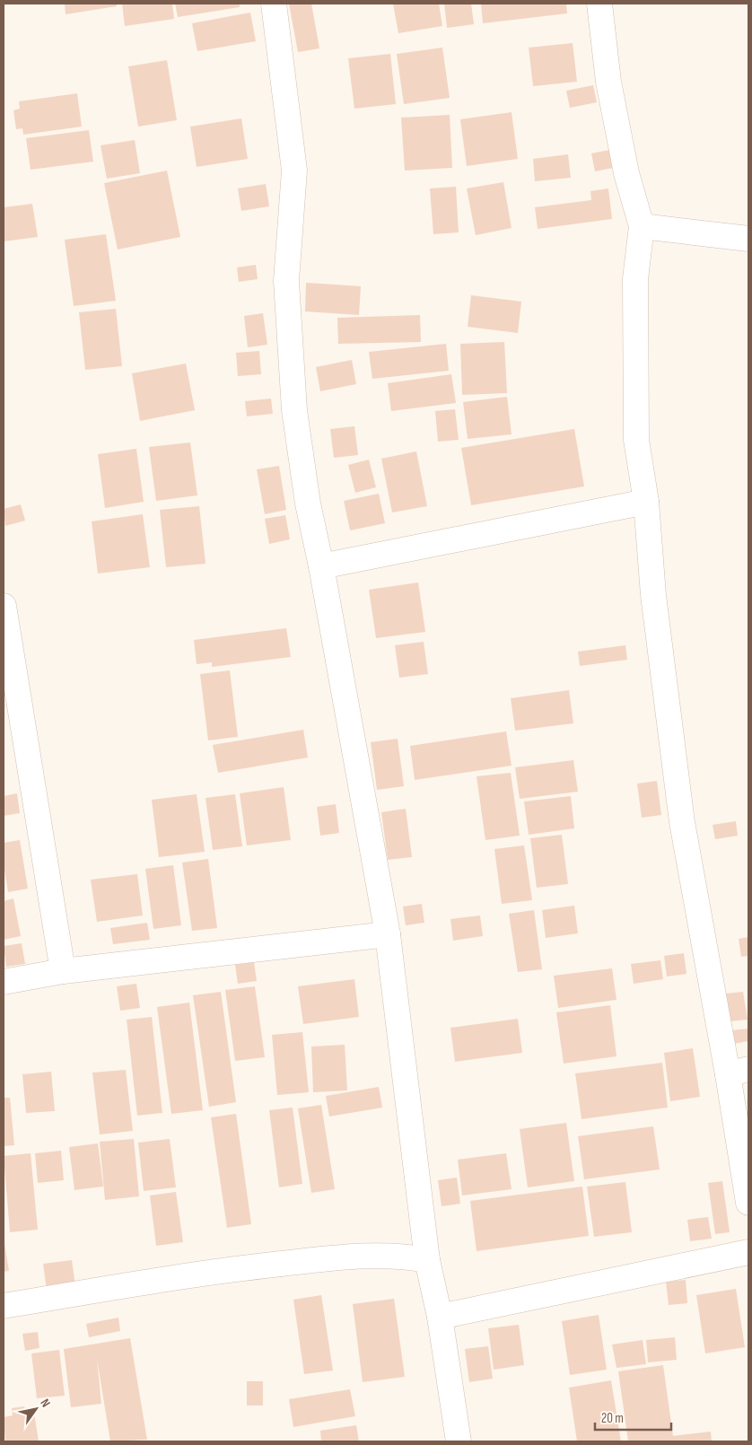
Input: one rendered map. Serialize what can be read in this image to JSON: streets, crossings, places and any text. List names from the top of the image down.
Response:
{
  "scale_bar": "20 m",
  "north": "top right"
}
